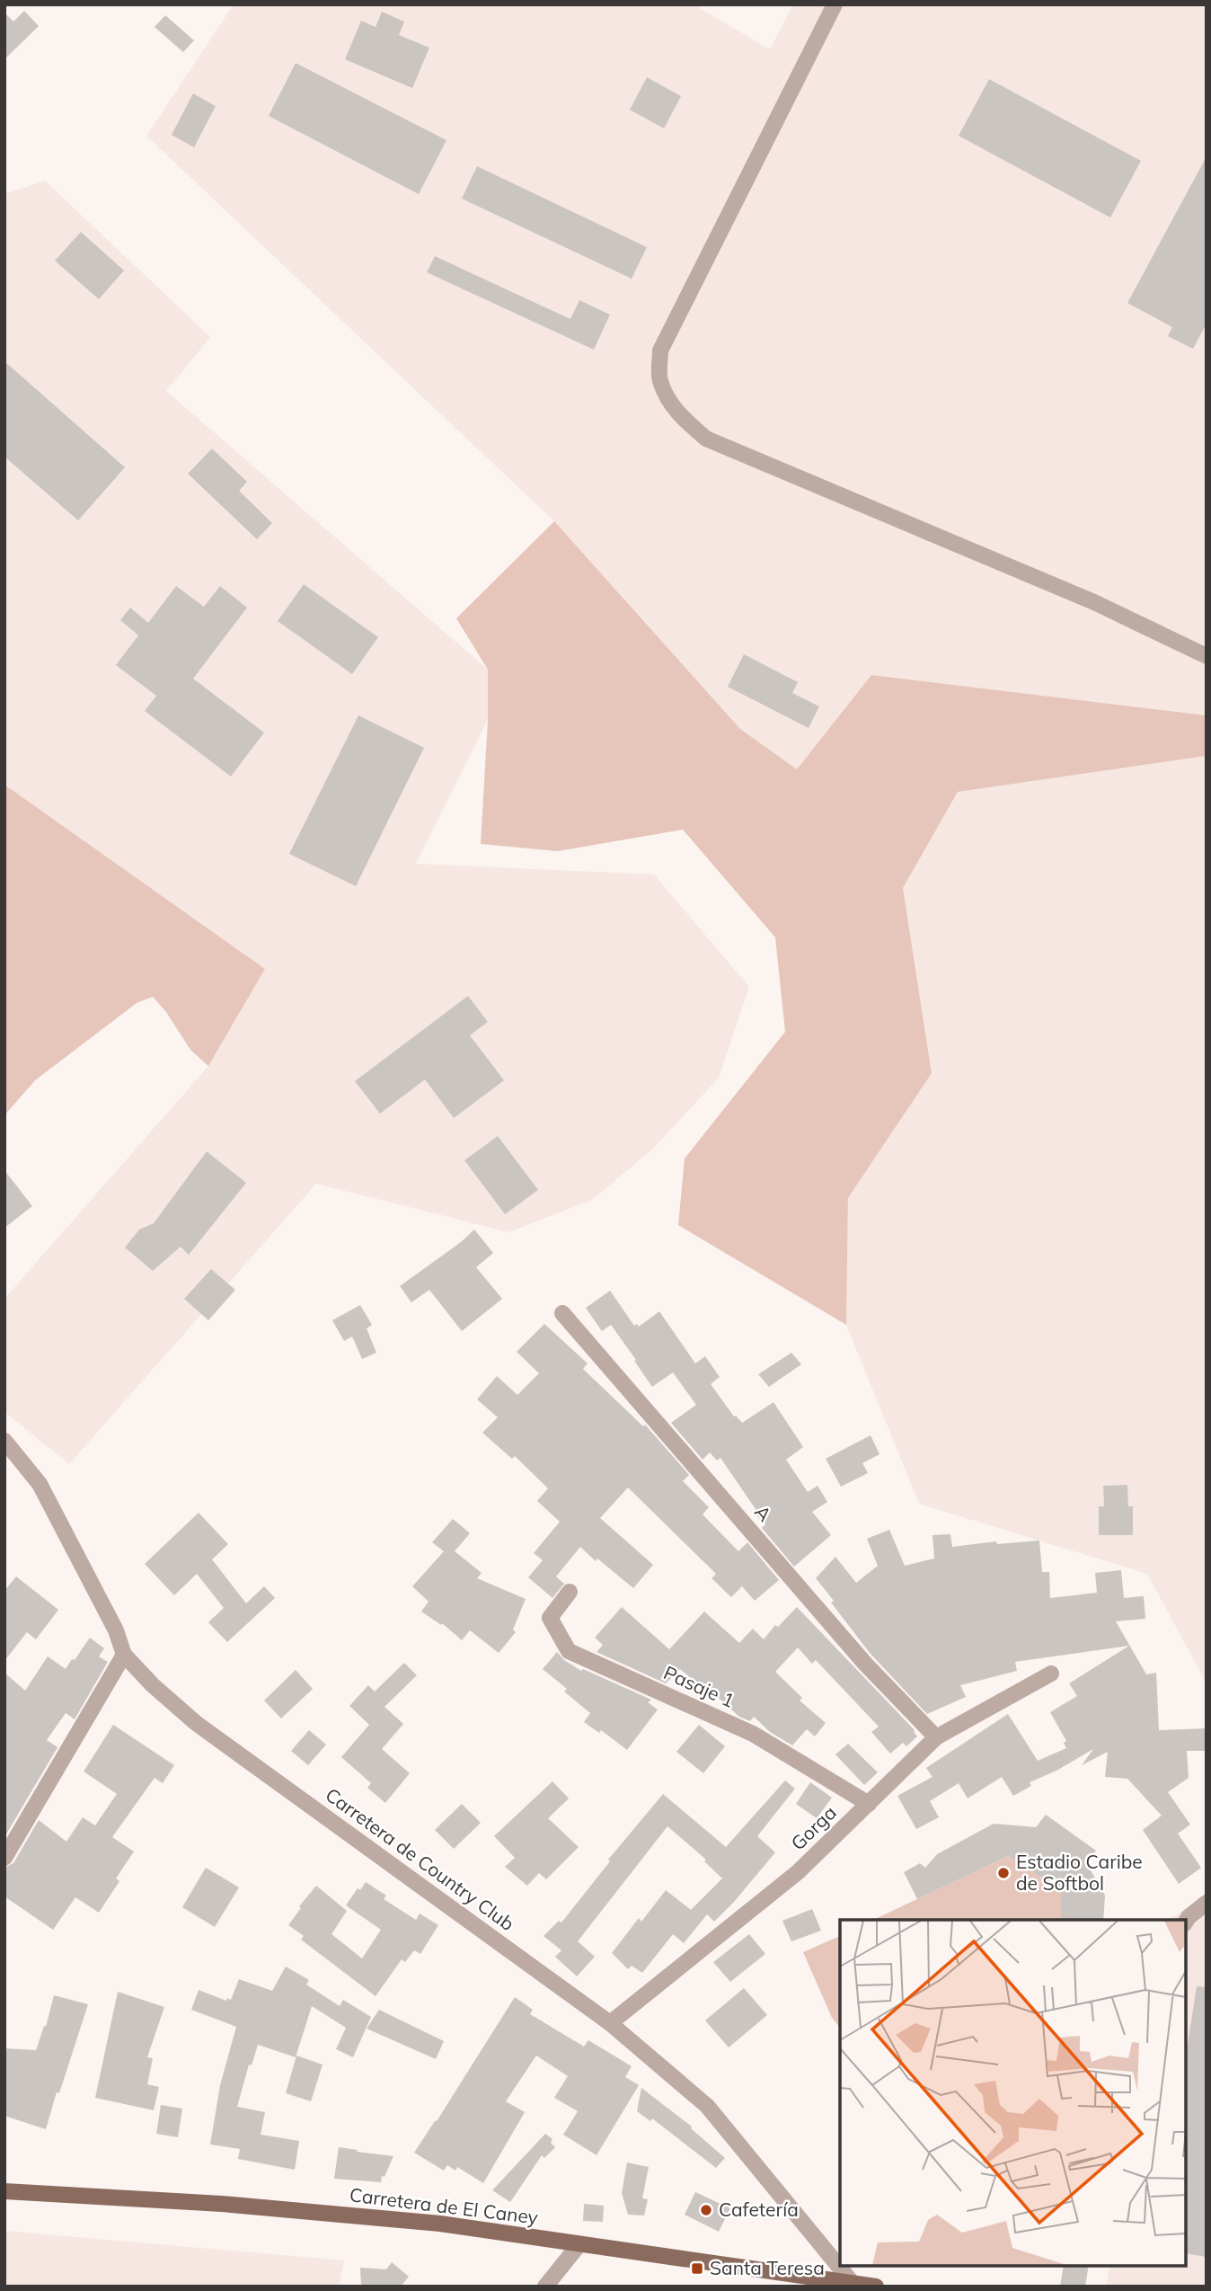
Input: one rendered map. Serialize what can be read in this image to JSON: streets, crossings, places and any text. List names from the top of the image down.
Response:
{
  "streets": {
    "main road": ["Carretera de El Caney"],
    "street": [
      "A",
      "Pasaje 1",
      "Gorga",
      "Carretera de Country Club"
    ]
  },
  "crossings": [
    ["A", "Gorga"],
    ["Pasaje 1", "Gorga"],
    ["Gorga", "Carretera de Country Club"],
    ["Carretera de Country Club", "Carretera de El Caney"]
  ],
  "places": {
    "other": ["Estadio Caribe de Softbol", "Cafetería"],
    "transit": ["Santa Teresa"]
  }
}
